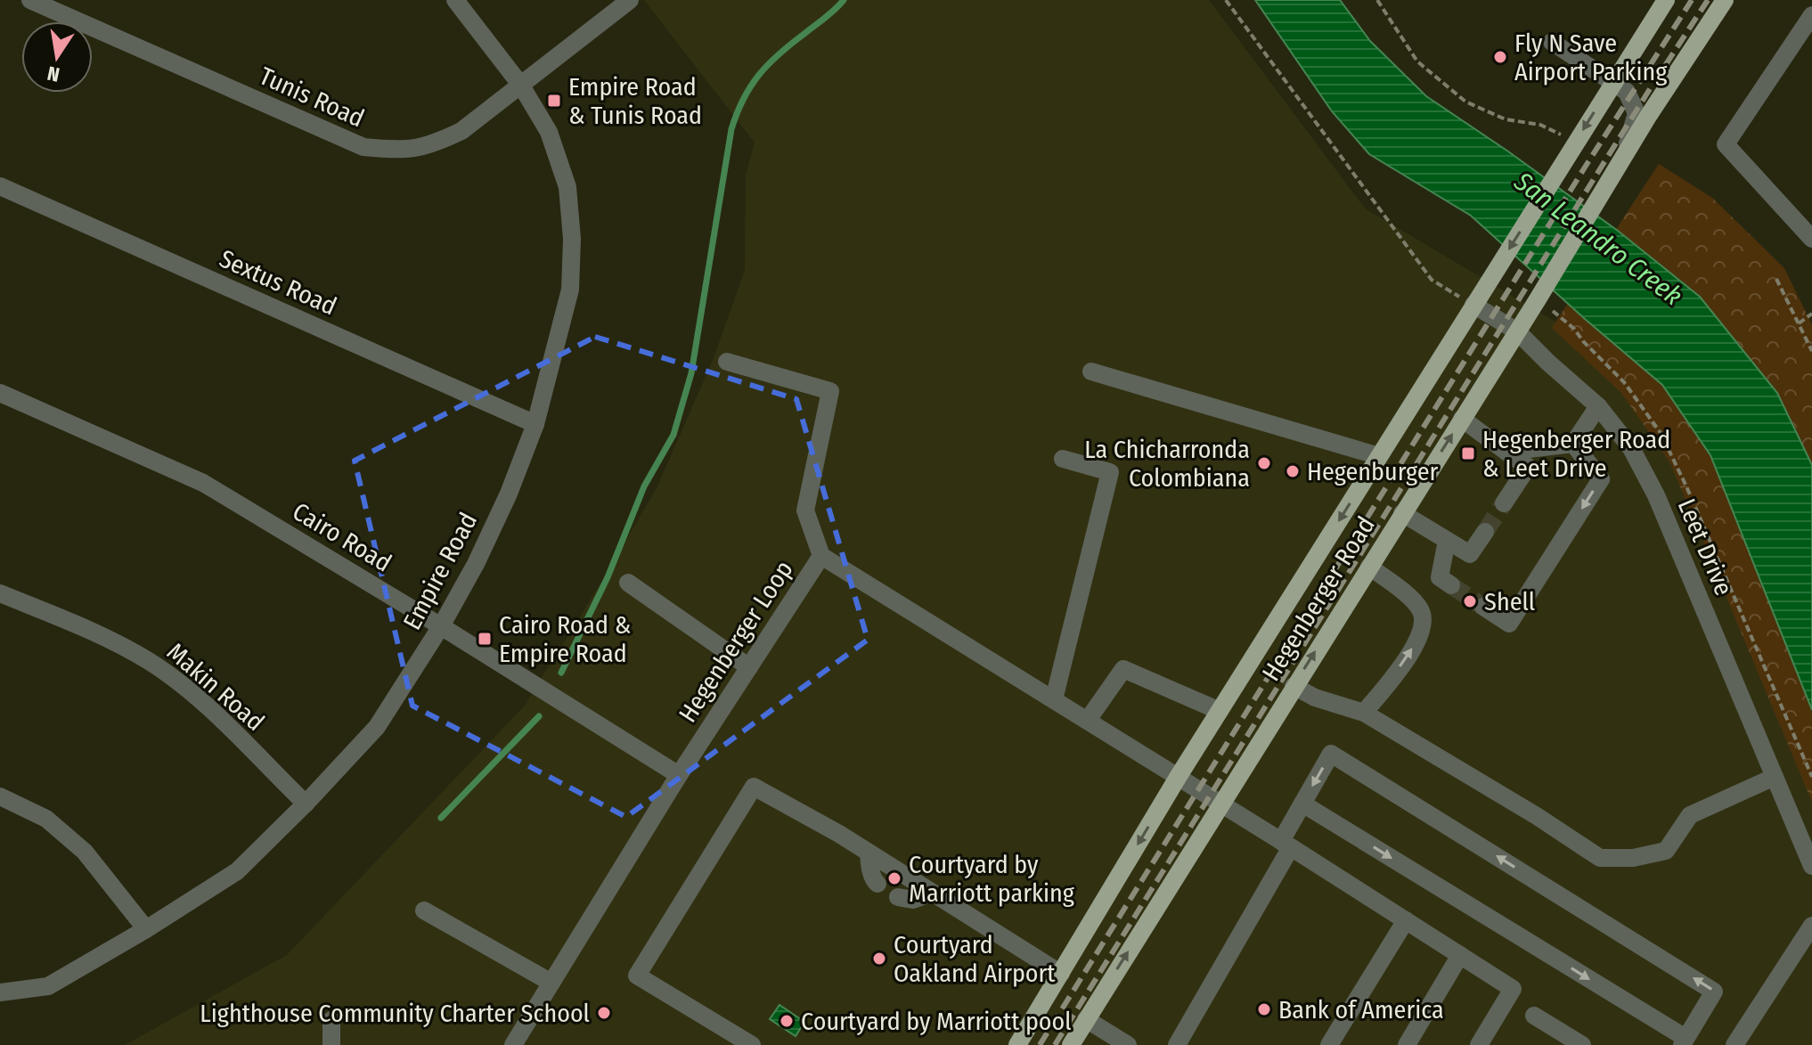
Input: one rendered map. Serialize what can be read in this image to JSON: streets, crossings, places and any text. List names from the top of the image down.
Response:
{
  "streets": {
    "main road": ["Hegenberger Road"],
    "street": [
      "Tunis Road",
      "Sextus Road",
      "Cairo Road",
      "Leet Drive",
      "Empire Road",
      "Hegenberger Loop",
      "Makin Road"
    ]
  },
  "crossings": [
    ["Tunis Road", "Empire Road"],
    ["Sextus Road", "Empire Road"],
    ["Cairo Road", "Empire Road"],
    ["Cairo Road", "Hegenberger Loop"],
    ["Leet Drive", "Hegenberger Road"],
    ["Empire Road", "Makin Road"],
    ["Hegenberger Road", "Hegenberger Loop"]
  ],
  "water": ["San Leandro Creek"],
  "places": {
    "other": [
      "Fly N Save Airport Parking",
      "La Chicharronda Colombiana",
      "Hegenburger",
      "Shell",
      "Courtyard by Marriott parking",
      "Courtyard Oakland Airport",
      "Bank of America",
      "Lighthouse Community Charter School",
      "Courtyard by Marriott pool"
    ],
    "transit": ["Empire Road & Tunis Road", "Hegenberger Road & Leet Drive", "Cairo Road & Empire Road"]
  },
  "north": "bottom"
}
